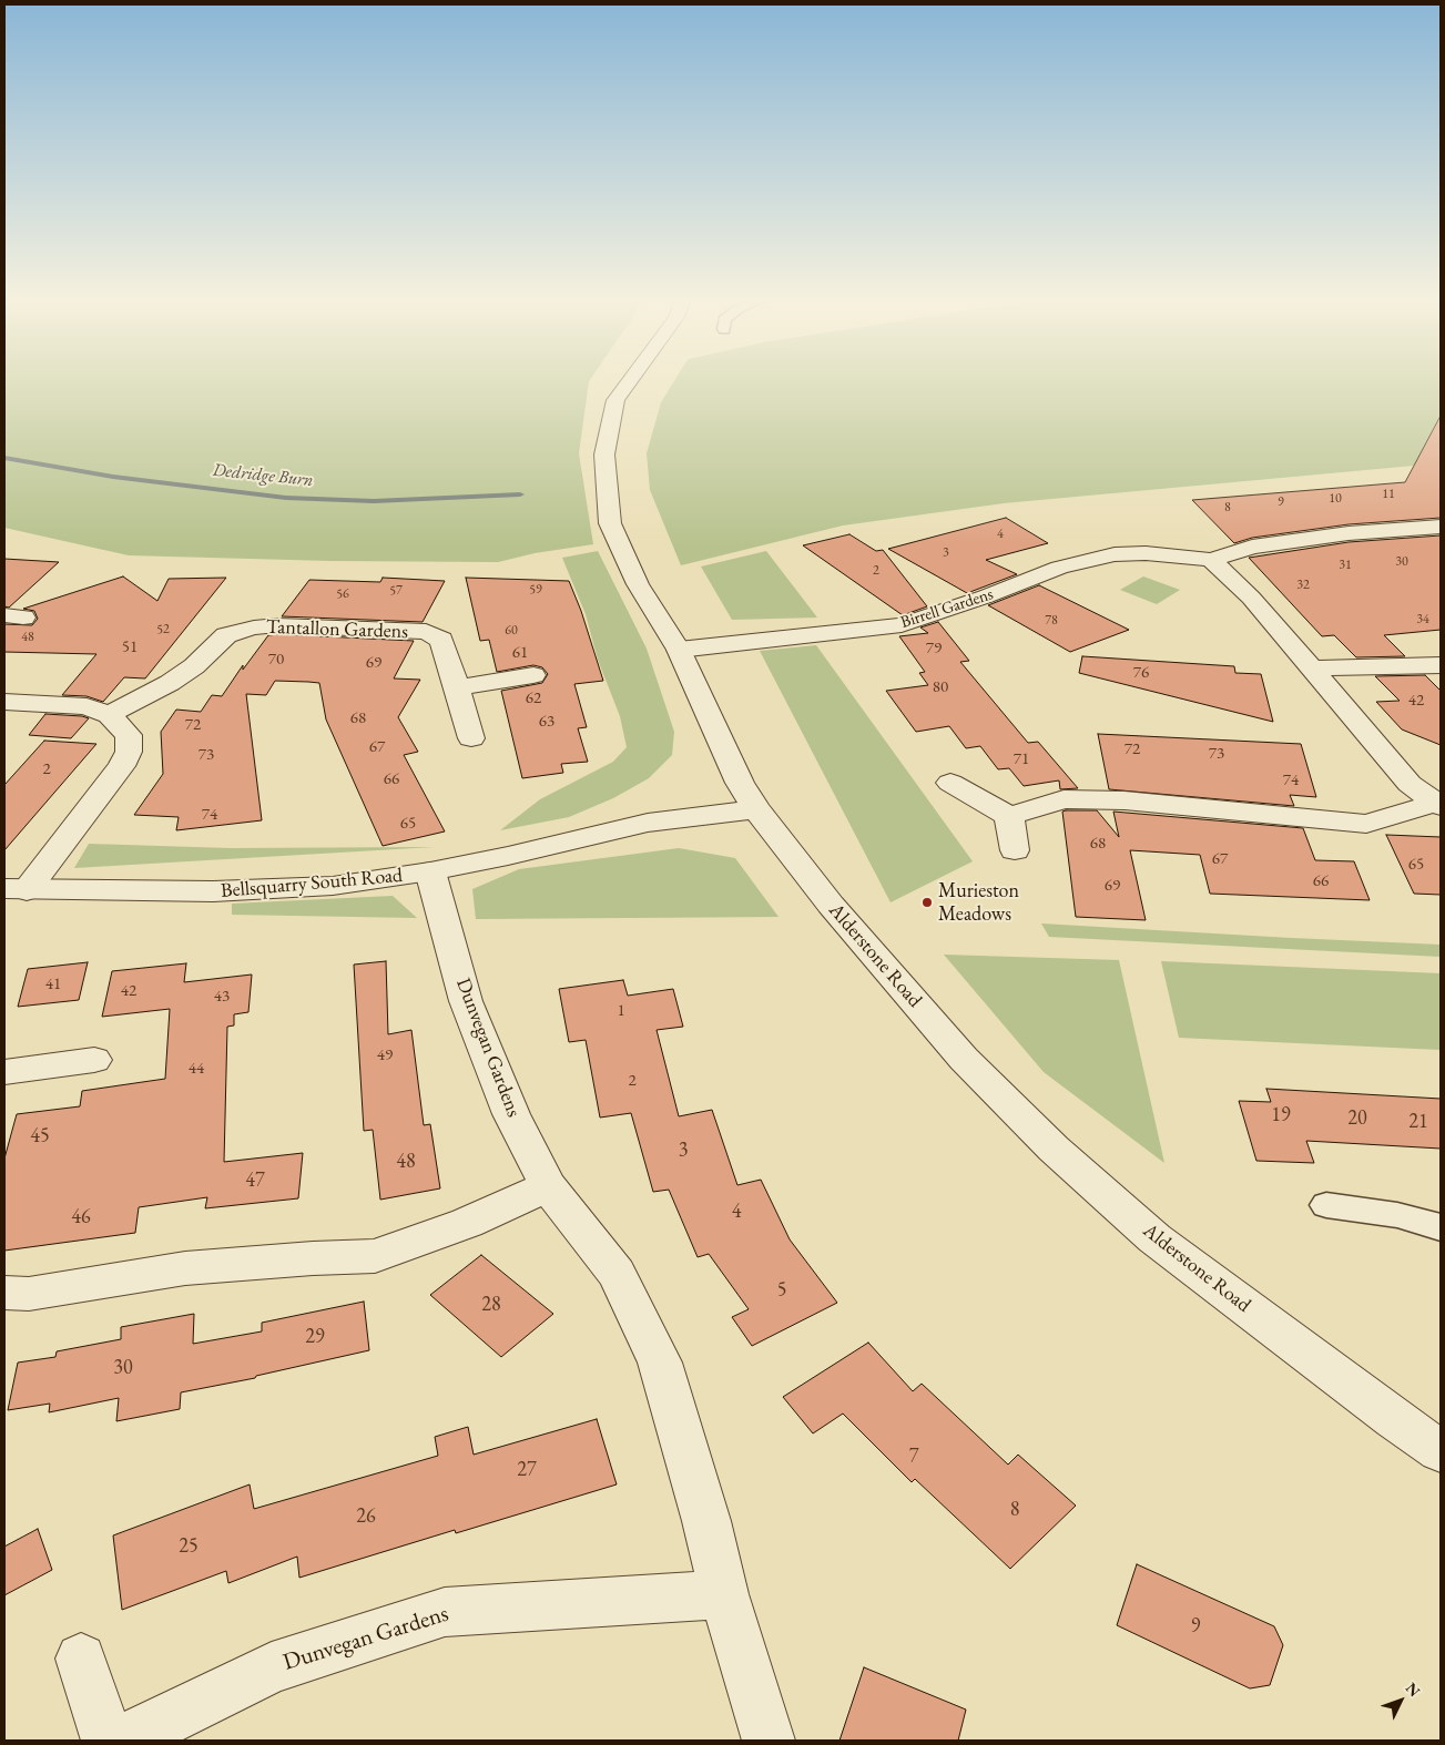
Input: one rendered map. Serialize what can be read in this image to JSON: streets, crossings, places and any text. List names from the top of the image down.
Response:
{
  "streets": {
    "street": [
      "Birrell Gardens",
      "Tantallon Gardens",
      "Bellsquarry South Road",
      "Alderstone Road",
      "Dunvegan Gardens"
    ]
  },
  "crossings": [
    ["Birrell Gardens", "Alderstone Road"],
    ["Bellsquarry South Road", "Alderstone Road"],
    ["Bellsquarry South Road", "Dunvegan Gardens"]
  ],
  "water": ["Dedridge Burn"],
  "places": ["Murieston Meadows"],
  "house_numbers": [
    "11",
    "10",
    "9",
    "8",
    "4",
    "3",
    "30",
    "31",
    "2",
    "32",
    "59",
    "57",
    "56",
    "34",
    "78",
    "52",
    "60",
    "48",
    "51",
    "79",
    "61",
    "70",
    "69",
    "76",
    "80",
    "62",
    "42",
    "68",
    "63",
    "72",
    "67",
    "72",
    "73",
    "73",
    "71",
    "2",
    "66",
    "74",
    "74",
    "65",
    "68",
    "67",
    "65",
    "66",
    "69",
    "41",
    "42",
    "43",
    "1",
    "49",
    "44",
    "2",
    "19",
    "20",
    "21",
    "45",
    "3",
    "48",
    "47",
    "4",
    "46",
    "5",
    "28",
    "29",
    "30",
    "7",
    "27",
    "8",
    "26",
    "25",
    "9"
  ],
  "north": "top right"
}
